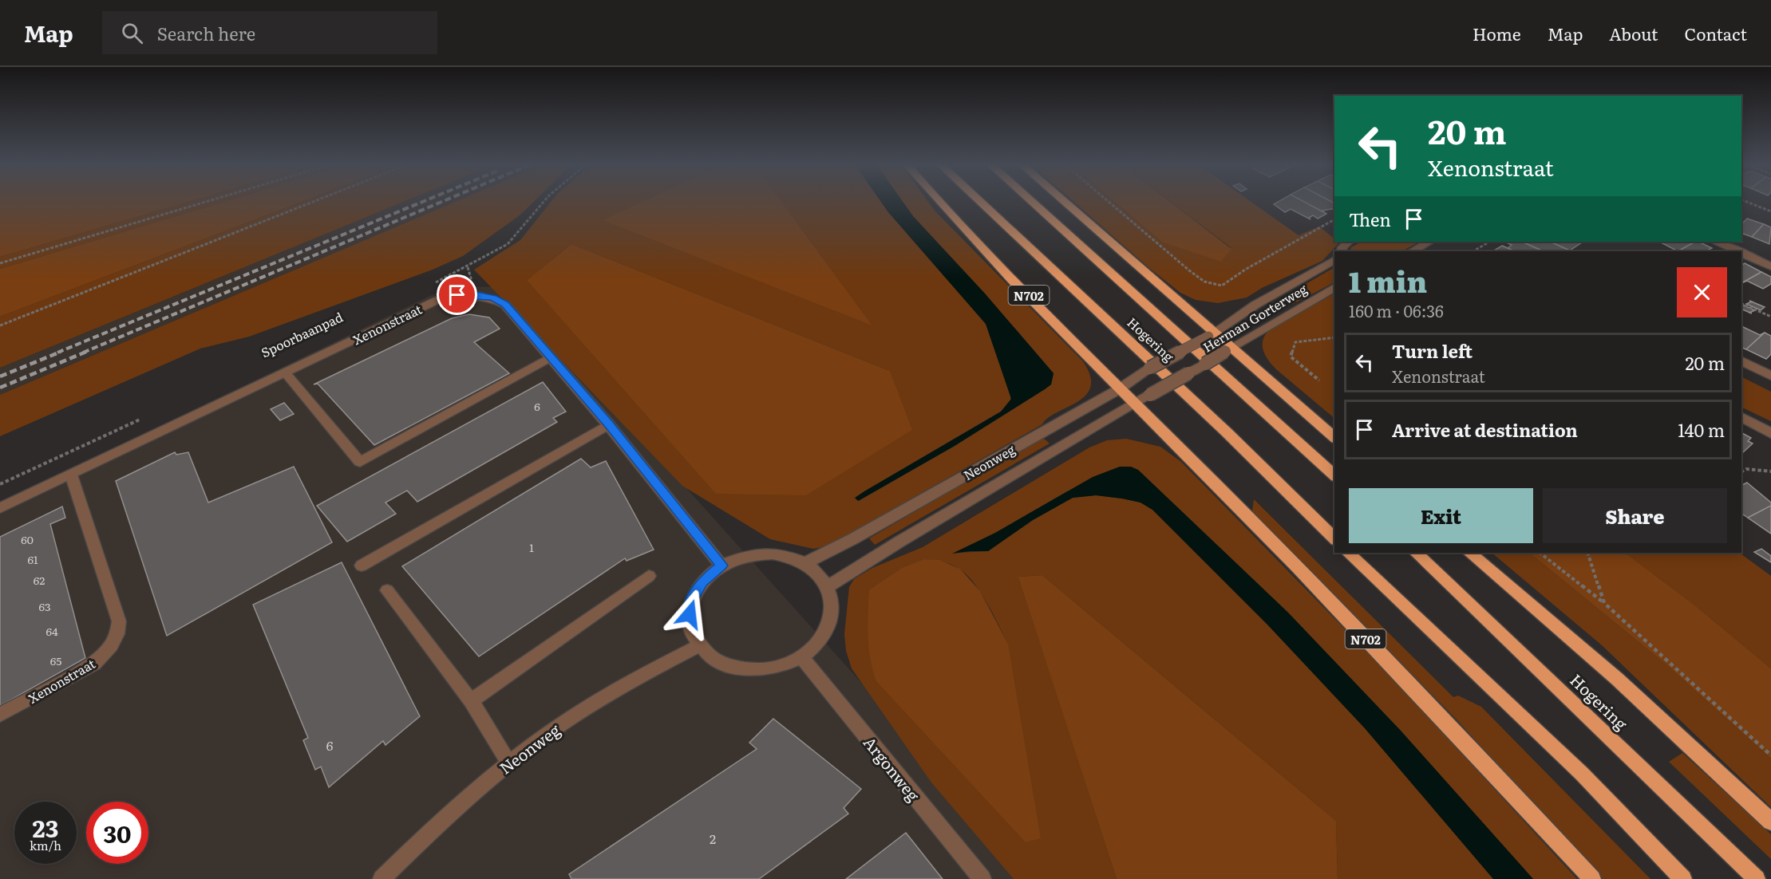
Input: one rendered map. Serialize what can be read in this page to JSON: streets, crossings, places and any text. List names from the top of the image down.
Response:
{
  "streets": {
    "highway": ["N702", "Hogering"],
    "street": [
      "Herman Gorterweg",
      "Xenonstraat",
      "Neonweg",
      "Argonweg"
    ]
  },
  "crossings": [
    ["N702", "Neonweg"],
    ["Herman Gorterweg", "Neonweg"],
    ["Xenonstraat", "Neonweg"],
    ["Xenonstraat", "Argonweg"],
    ["Neonweg", "Argonweg"]
  ],
  "house_numbers": [
    "6",
    "60",
    "1",
    "61",
    "62",
    "63",
    "64",
    "65",
    "6",
    "2"
  ],
  "page": {
    "header": "Map",
    "search": "Search here",
    "nav": [
      "Home",
      "Map",
      "About",
      "Contact"
    ],
    "turn": ["20 m", "Xenonstraat"],
    "then": "Then",
    "heading": ["1 min", "160 m · 06:36"],
    "list": [
      {
        "name": "Turn left",
        "note": "Xenonstraat",
        "value": "20 m"
      },
      {
        "name": "Arrive at destination",
        "value": "140 m"
      }
    ],
    "buttons": ["Exit", "Share"],
    "speed": "23 km/h",
    "limit": "30"
  }
}
